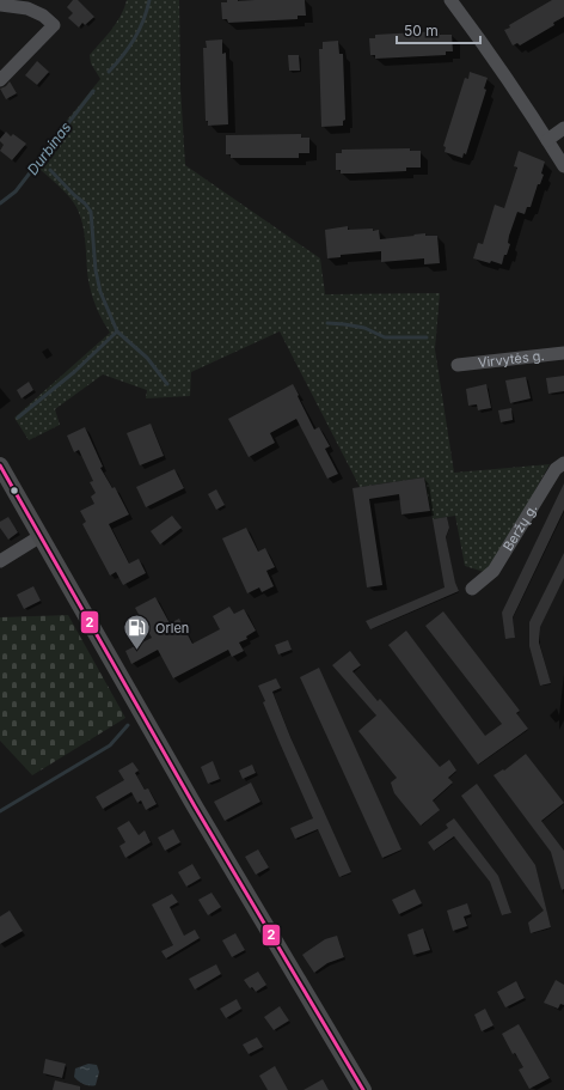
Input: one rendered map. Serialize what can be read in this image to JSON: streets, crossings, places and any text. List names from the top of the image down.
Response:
{
  "streets": {
    "street": ["Virvytės g.", "Beržų g."]
  },
  "water": ["Durbinas"],
  "places": {
    "fuel station": ["Orlen"]
  },
  "lines": ["transit line 2"],
  "scale_bar": "50 m"
}
